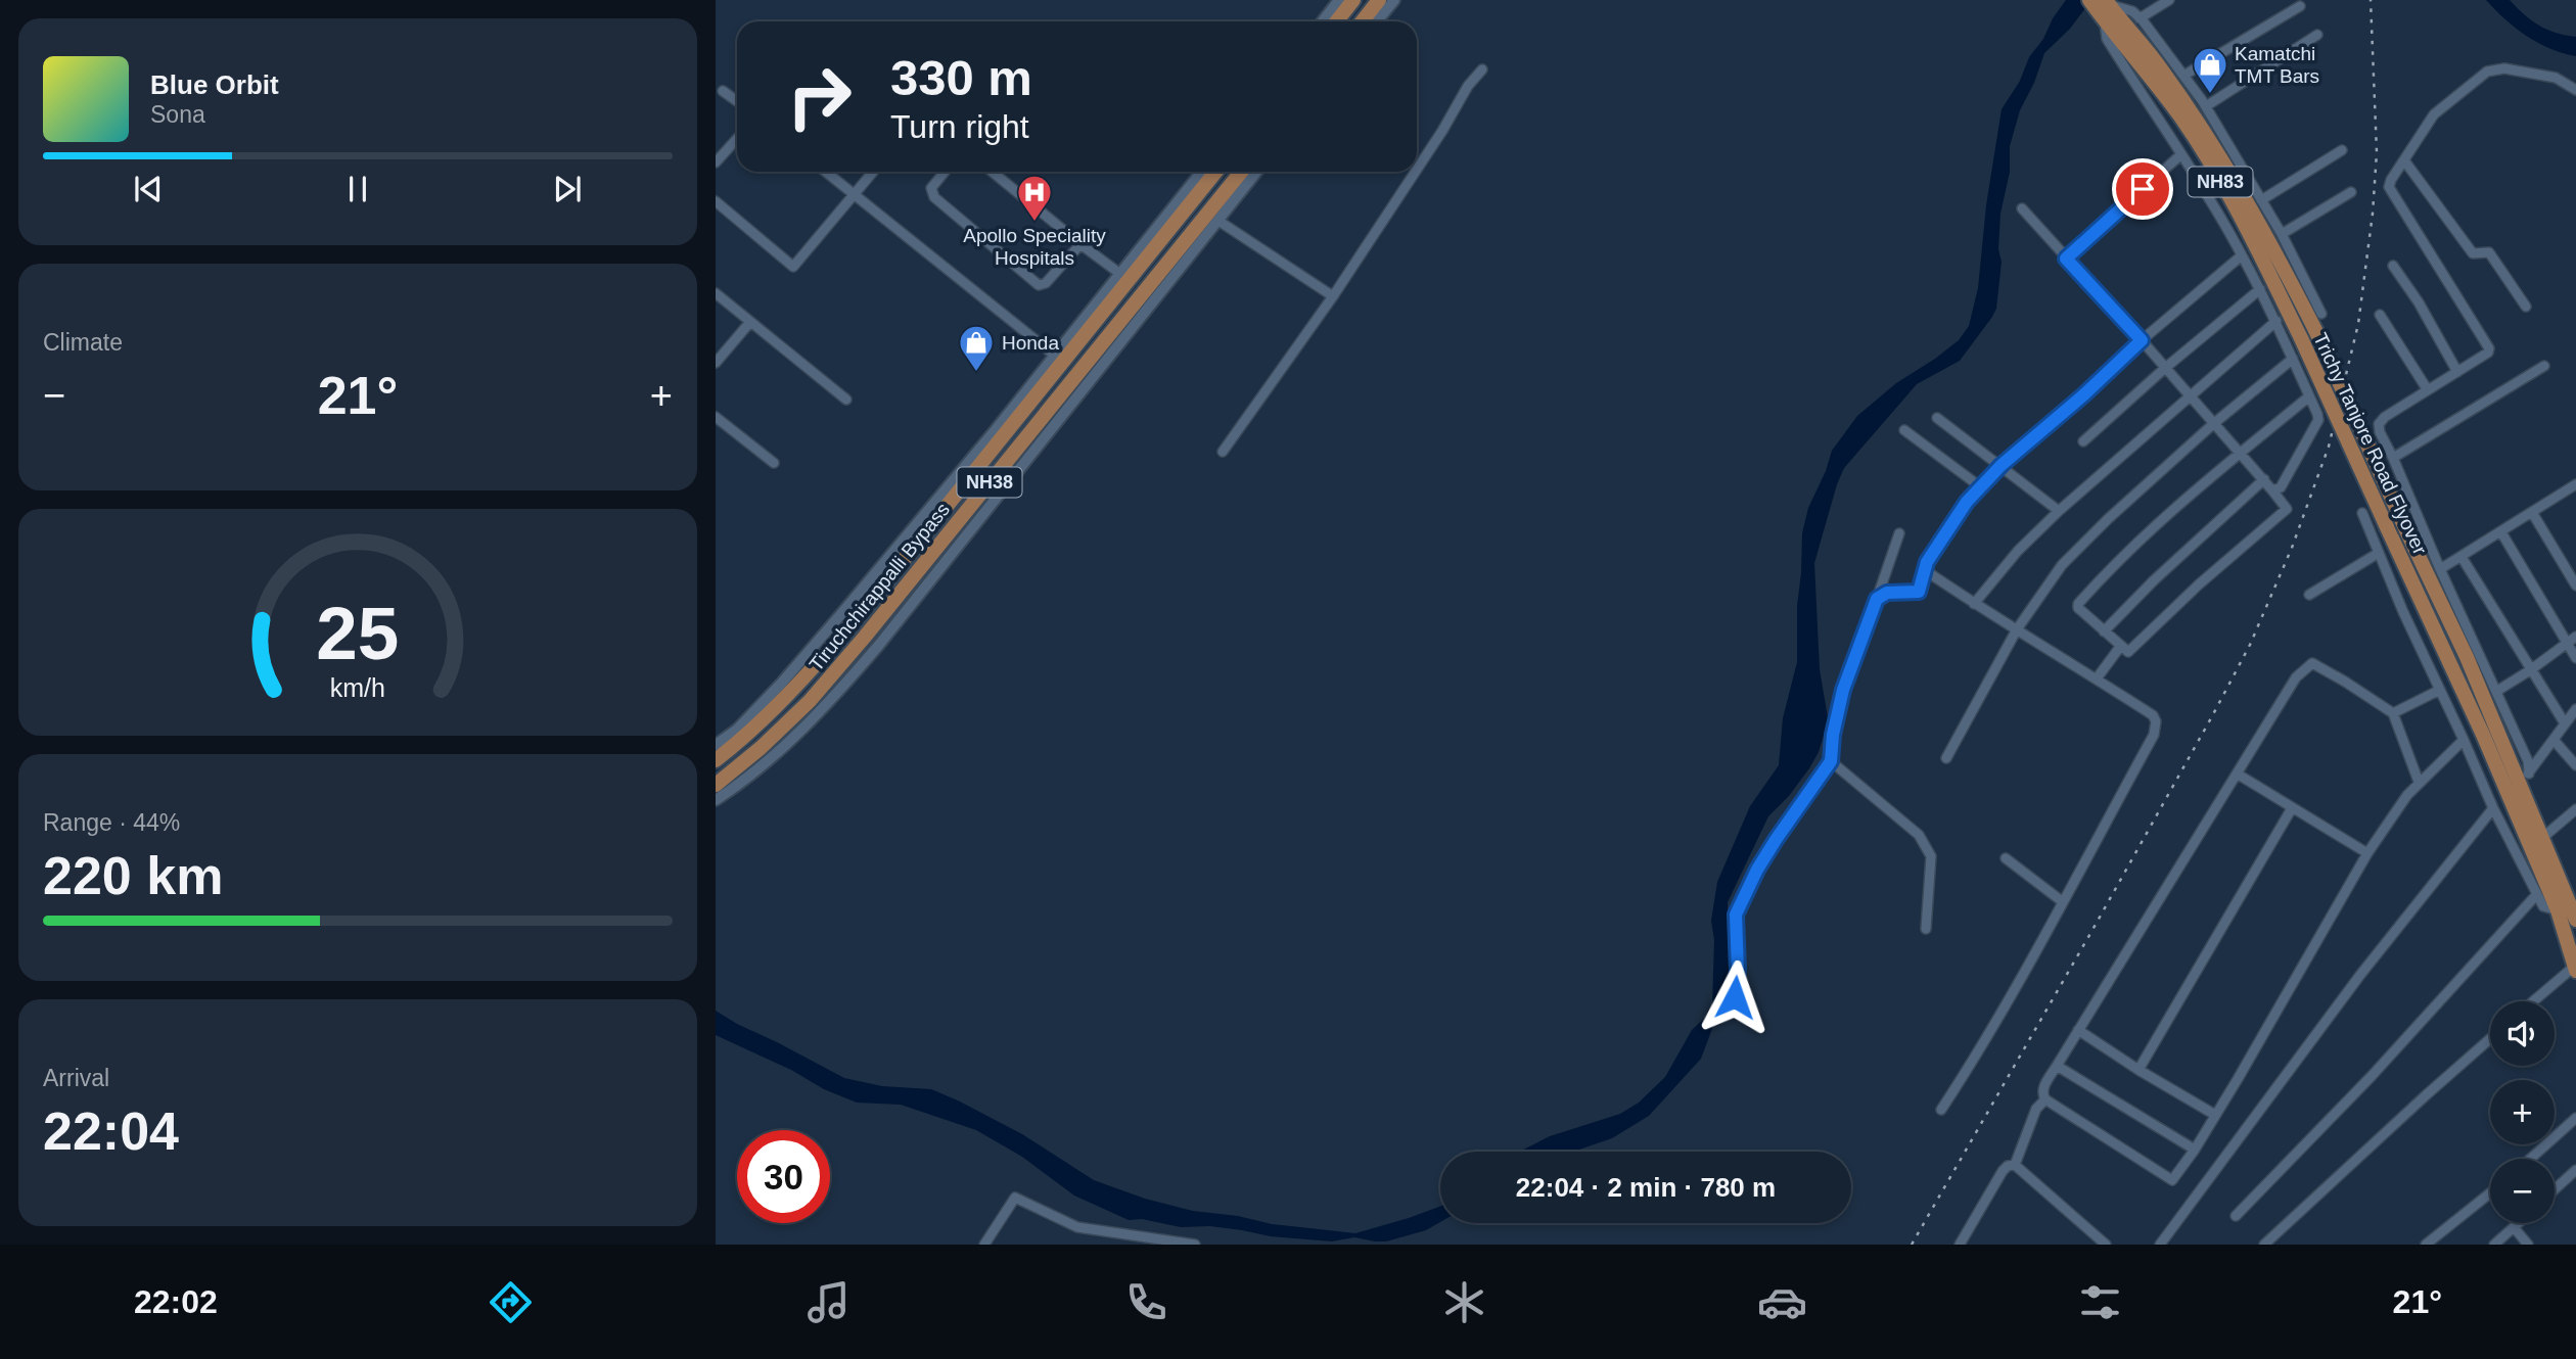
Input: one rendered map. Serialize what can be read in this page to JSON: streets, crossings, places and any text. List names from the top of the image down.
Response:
{
  "streets": {
    "highway": [
      "NH83",
      "Trichy Tanjore Road Flyover",
      "NH38",
      "Tiruchchirappalli Bypass"
    ]
  },
  "crossings": [
    ["NH83", "Trichy Tanjore Road Flyover"]
  ],
  "places": {
    "shop": ["Kamatchi TMT Bars", "Honda"],
    "hospital": ["Apollo Speciality Hospitals"]
  },
  "page": {
    "turn": ["330 m", "Turn right"],
    "song": ["Blue Orbit", "Sona"],
    "tile": [
      "Climate",
      ["Range · 44%", "220 km"],
      ["Arrival", "22:04"]
    ],
    "heat": ["−", "21°", "+"],
    "map_buttons": ["+", "−"],
    "limit": "30",
    "trip": "22:04 · 2 min · 780 m",
    "tabs": ["22:02", "21°"],
    "gauge": ["25", "km/h"]
  }
}
